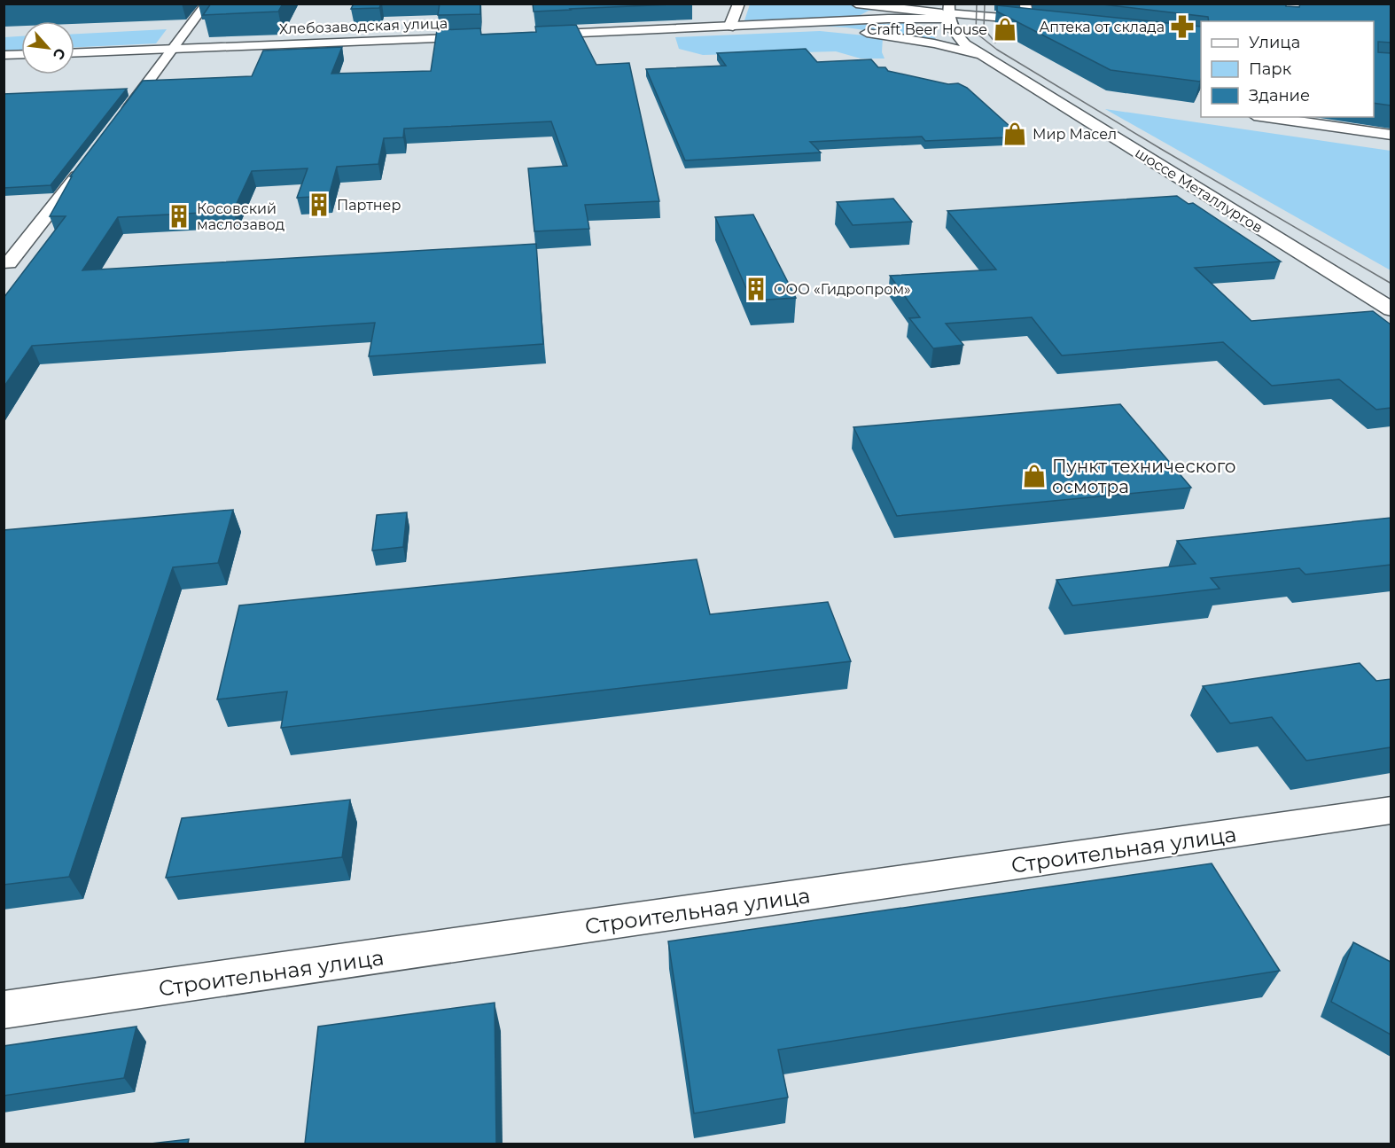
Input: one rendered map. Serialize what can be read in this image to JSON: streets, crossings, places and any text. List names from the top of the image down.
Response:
{
  "streets": {
    "main road": ["Хлебозаводская улица", "шоссе Металлургов"],
    "street": ["Строительная улица"]
  },
  "places": {
    "pharmacy": ["Аптека от склада"],
    "shop": ["Craft Beer House", "Мир Масел", "Пункт технического осмотра"],
    "building": ["Партнер", "Косовский маслозавод", "ООО «Гидропром»"]
  },
  "legend": ["Улица", "Парк", "Здание"],
  "north": "bottom right"
}
